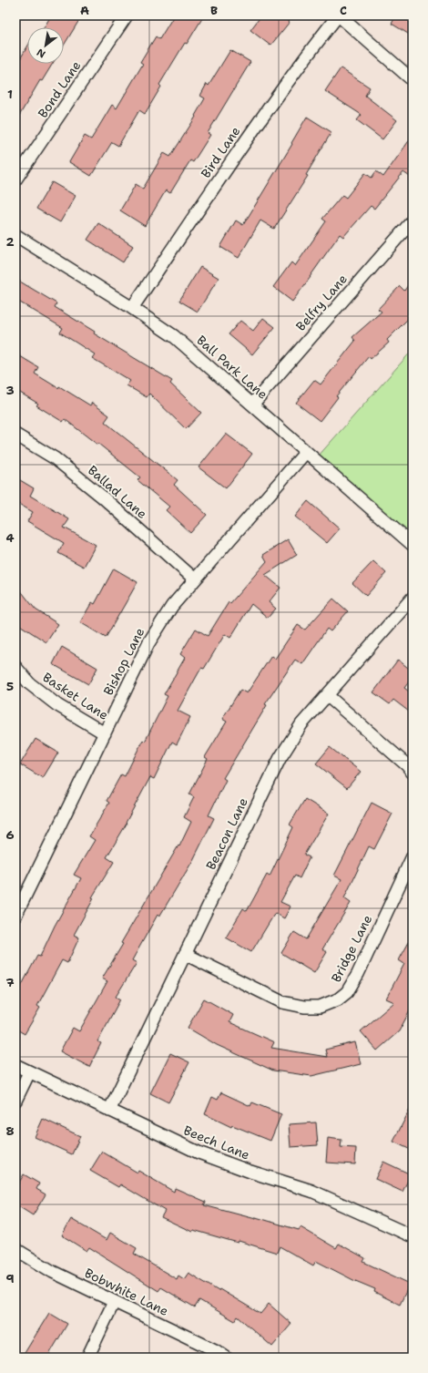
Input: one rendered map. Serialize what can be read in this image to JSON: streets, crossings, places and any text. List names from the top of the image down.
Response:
{
  "streets": {
    "street": [
      "Bond Lane",
      "Bird Lane",
      "Belfry Lane",
      "Ball Park Lane",
      "Ballad Lane",
      "Bishop Lane",
      "Basket Lane",
      "Beacon Lane",
      "Bridge Lane",
      "Beech Lane",
      "Bobwhite Lane"
    ]
  },
  "crossings": [
    ["Bird Lane", "Ball Park Lane"],
    ["Belfry Lane", "Ball Park Lane"],
    ["Ball Park Lane", "Bishop Lane"],
    ["Ballad Lane", "Bishop Lane"],
    ["Bishop Lane", "Basket Lane"],
    ["Beacon Lane", "Bridge Lane"],
    ["Beacon Lane", "Beech Lane"]
  ],
  "north": "bottom left",
  "grid": {
    "columns": ["A", "B", "C"],
    "rows": [
      "1",
      "2",
      "3",
      "4",
      "5",
      "6",
      "7",
      "8",
      "9"
    ]
  }
}
